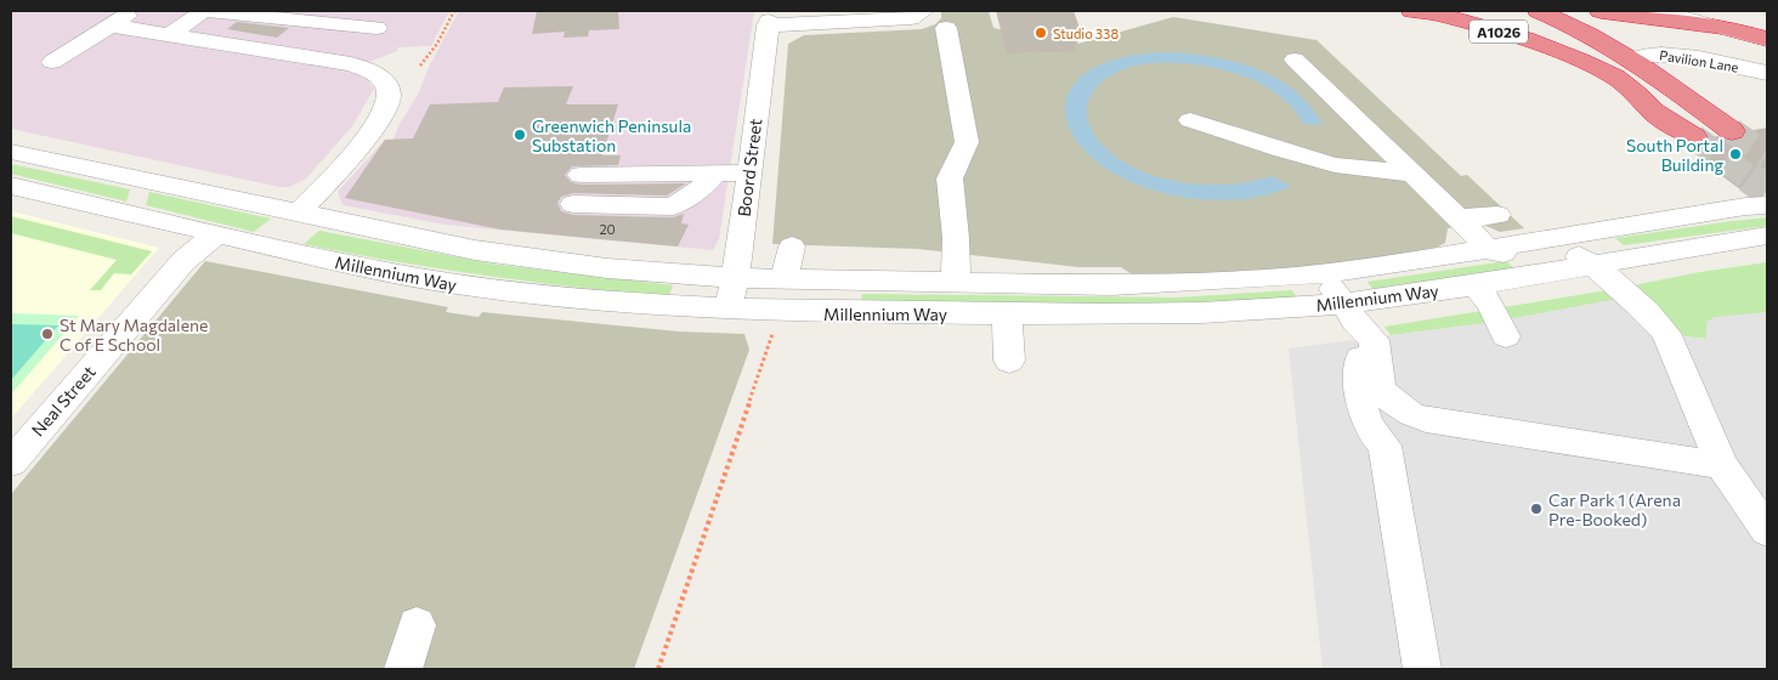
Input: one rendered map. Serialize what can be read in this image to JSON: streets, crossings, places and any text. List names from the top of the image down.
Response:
{
  "streets": {
    "highway": ["A1026"],
    "street": [
      "Pavilion Lane",
      "Boord Street",
      "Millennium Way",
      "Neal Street"
    ]
  },
  "crossings": [
    ["A1026", "Pavilion Lane"],
    ["Boord Street", "Millennium Way"],
    ["Millennium Way", "Neal Street"]
  ],
  "places": [
    "Studio 338",
    "Greenwich Peninsula Substation",
    "South Portal Building",
    "St Mary Magdalene C of E School",
    "Car Park 1 (Arena Pre-Booked)"
  ],
  "house_numbers": ["20"]
}
